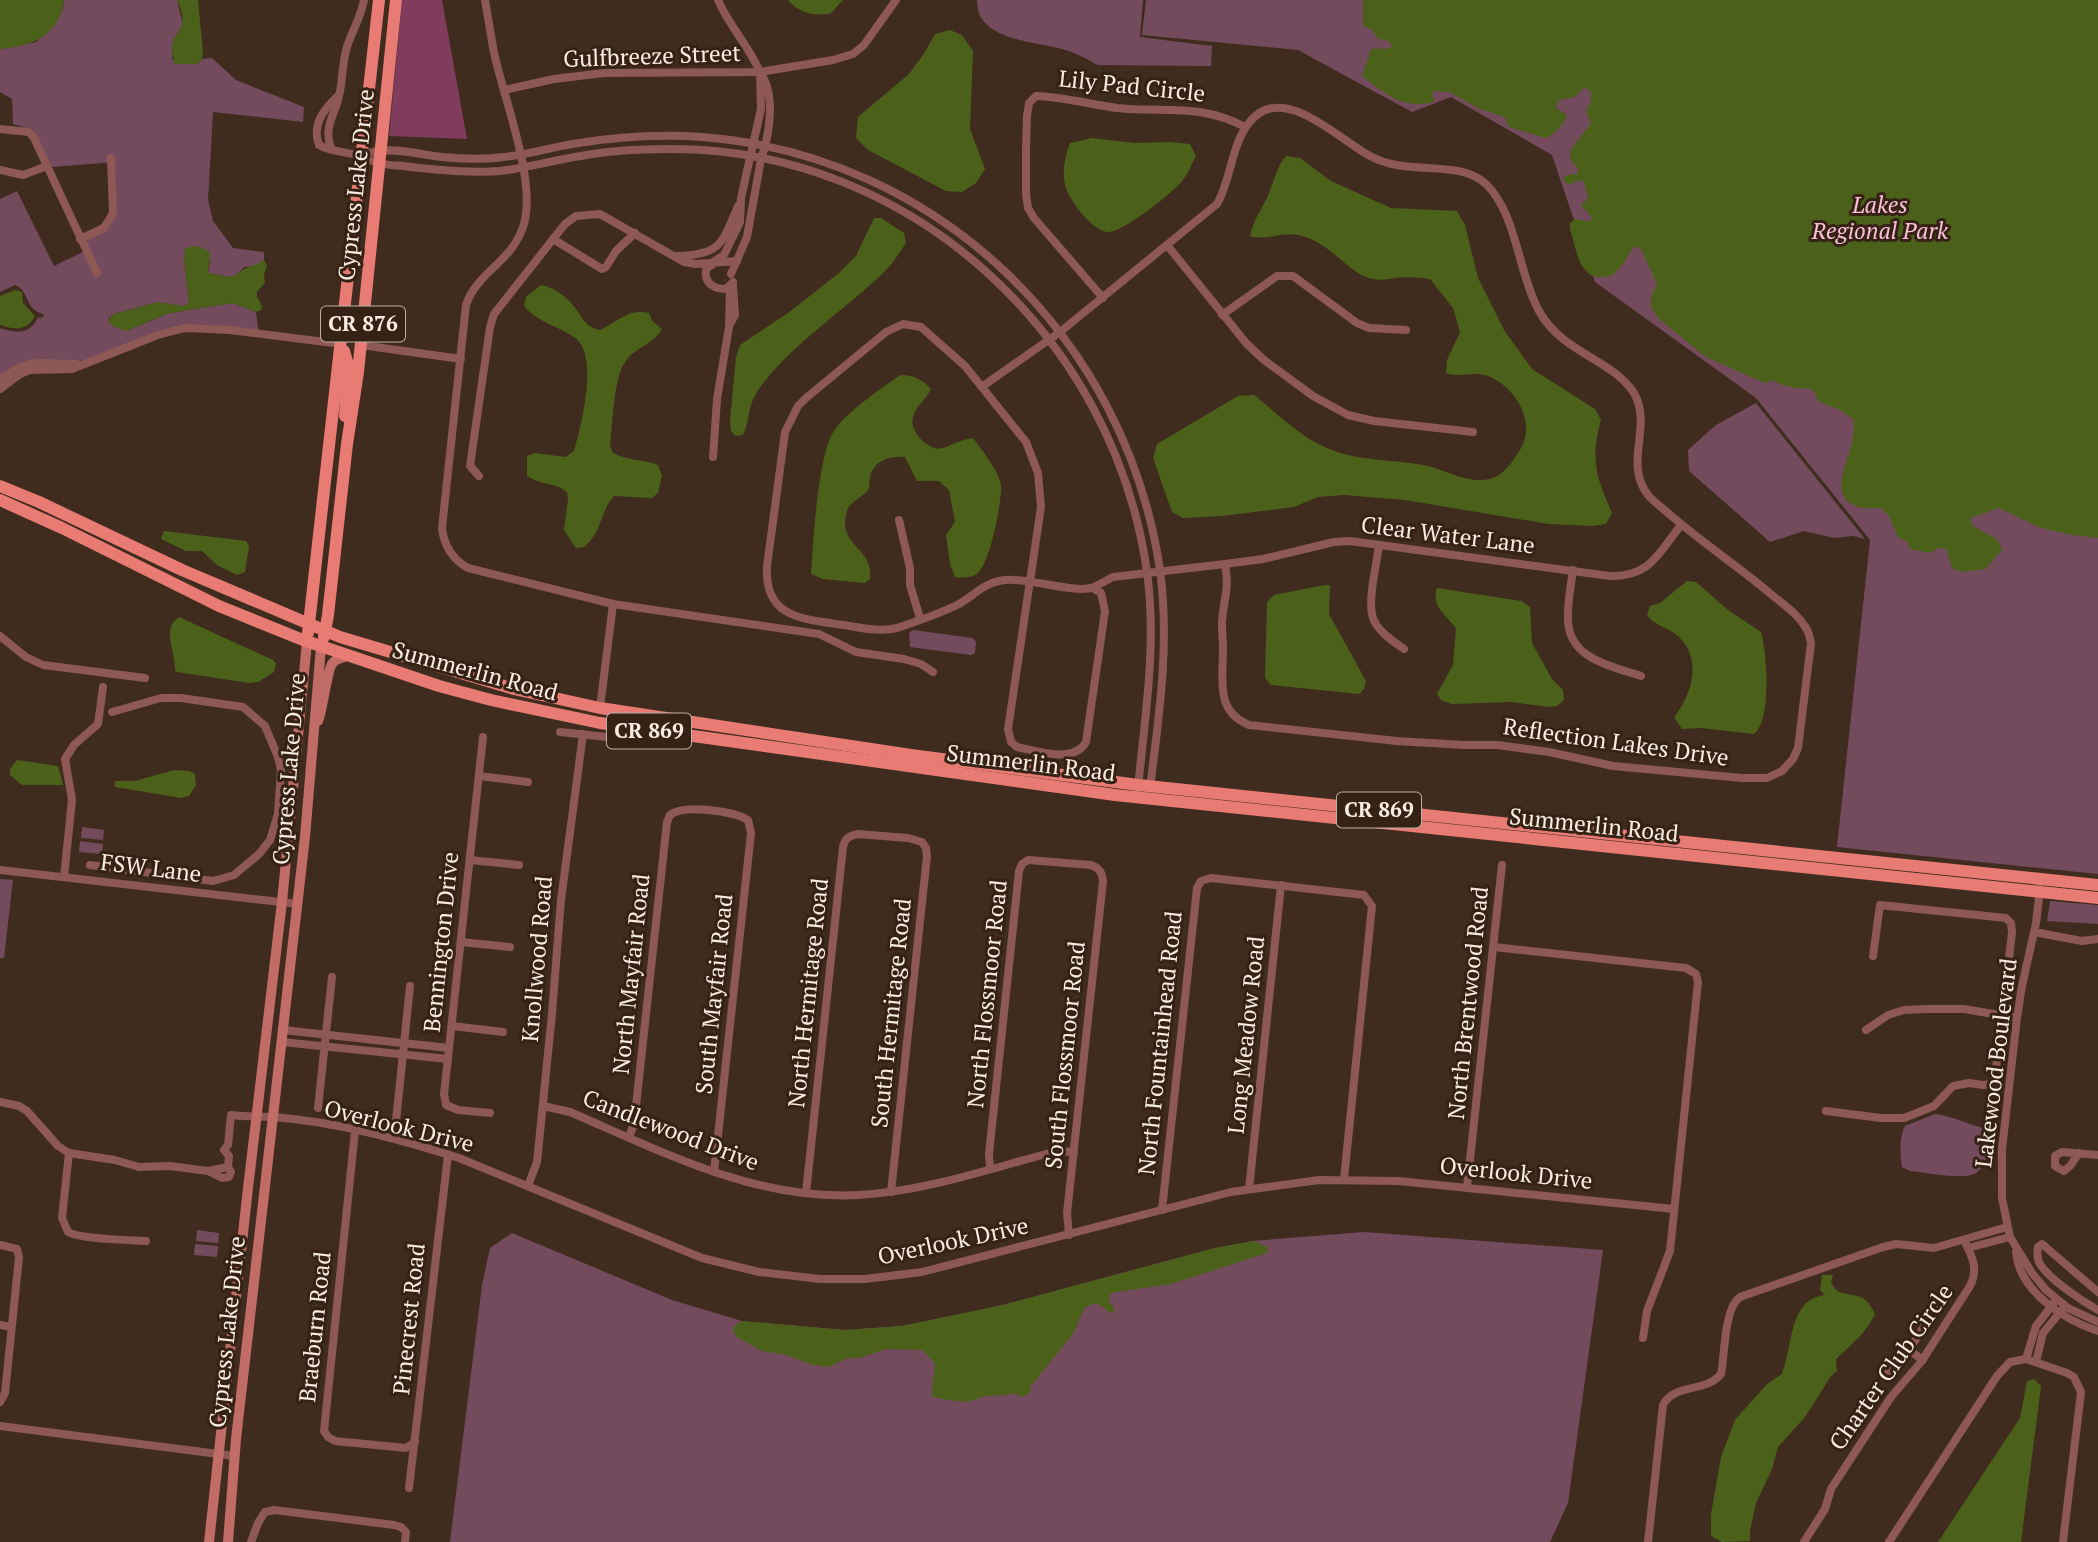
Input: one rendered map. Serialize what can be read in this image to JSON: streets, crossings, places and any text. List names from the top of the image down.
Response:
{
  "streets": {
    "main road": [
      "Cypress Lake Drive",
      "CR 876",
      "Summerlin Road",
      "CR 869"
    ],
    "street": [
      "Gulfbreeze Street",
      "Lily Pad Circle",
      "Clear Water Lane",
      "Reflection Lakes Drive",
      "FSW Lane",
      "Bennington Drive",
      "Knollwood Road",
      "North Mayfair Road",
      "North Hermitage Road",
      "South Mayfair Road",
      "North Flossmoor Road",
      "North Brentwood Road",
      "South Hermitage Road",
      "Long Meadow Road",
      "North Fountainhead Road",
      "South Flossmoor Road",
      "Lakewood Boulevard",
      "Overlook Drive",
      "Candlewood Drive",
      "Pinecrest Road",
      "Braeburn Road",
      "Charter Club Circle"
    ]
  },
  "crossings": [
    ["Lily Pad Circle", "Reflection Lakes Drive"],
    ["Cypress Lake Drive", "Summerlin Road"],
    ["Cypress Lake Drive", "FSW Lane"],
    ["Cypress Lake Drive", "Overlook Drive"],
    ["Clear Water Lane", "Reflection Lakes Drive"],
    ["Summerlin Road", "Lakewood Boulevard"],
    ["Knollwood Road", "Overlook Drive"],
    ["Knollwood Road", "Candlewood Drive"],
    ["North Mayfair Road", "South Mayfair Road"],
    ["North Mayfair Road", "Candlewood Drive"],
    ["North Hermitage Road", "South Hermitage Road"],
    ["North Hermitage Road", "Candlewood Drive"],
    ["South Mayfair Road", "Candlewood Drive"],
    ["North Flossmoor Road", "South Flossmoor Road"],
    ["North Flossmoor Road", "Candlewood Drive"],
    ["North Brentwood Road", "Overlook Drive"],
    ["South Hermitage Road", "Candlewood Drive"],
    ["Long Meadow Road", "North Fountainhead Road"],
    ["Long Meadow Road", "Overlook Drive"],
    ["North Fountainhead Road", "Overlook Drive"],
    ["South Flossmoor Road", "Overlook Drive"],
    ["South Flossmoor Road", "Candlewood Drive"],
    ["Lakewood Boulevard", "Charter Club Circle"],
    ["Overlook Drive", "Pinecrest Road"],
    ["Overlook Drive", "Braeburn Road"],
    ["Pinecrest Road", "Braeburn Road"]
  ],
  "parks": ["Lakes Regional Park"]
}
